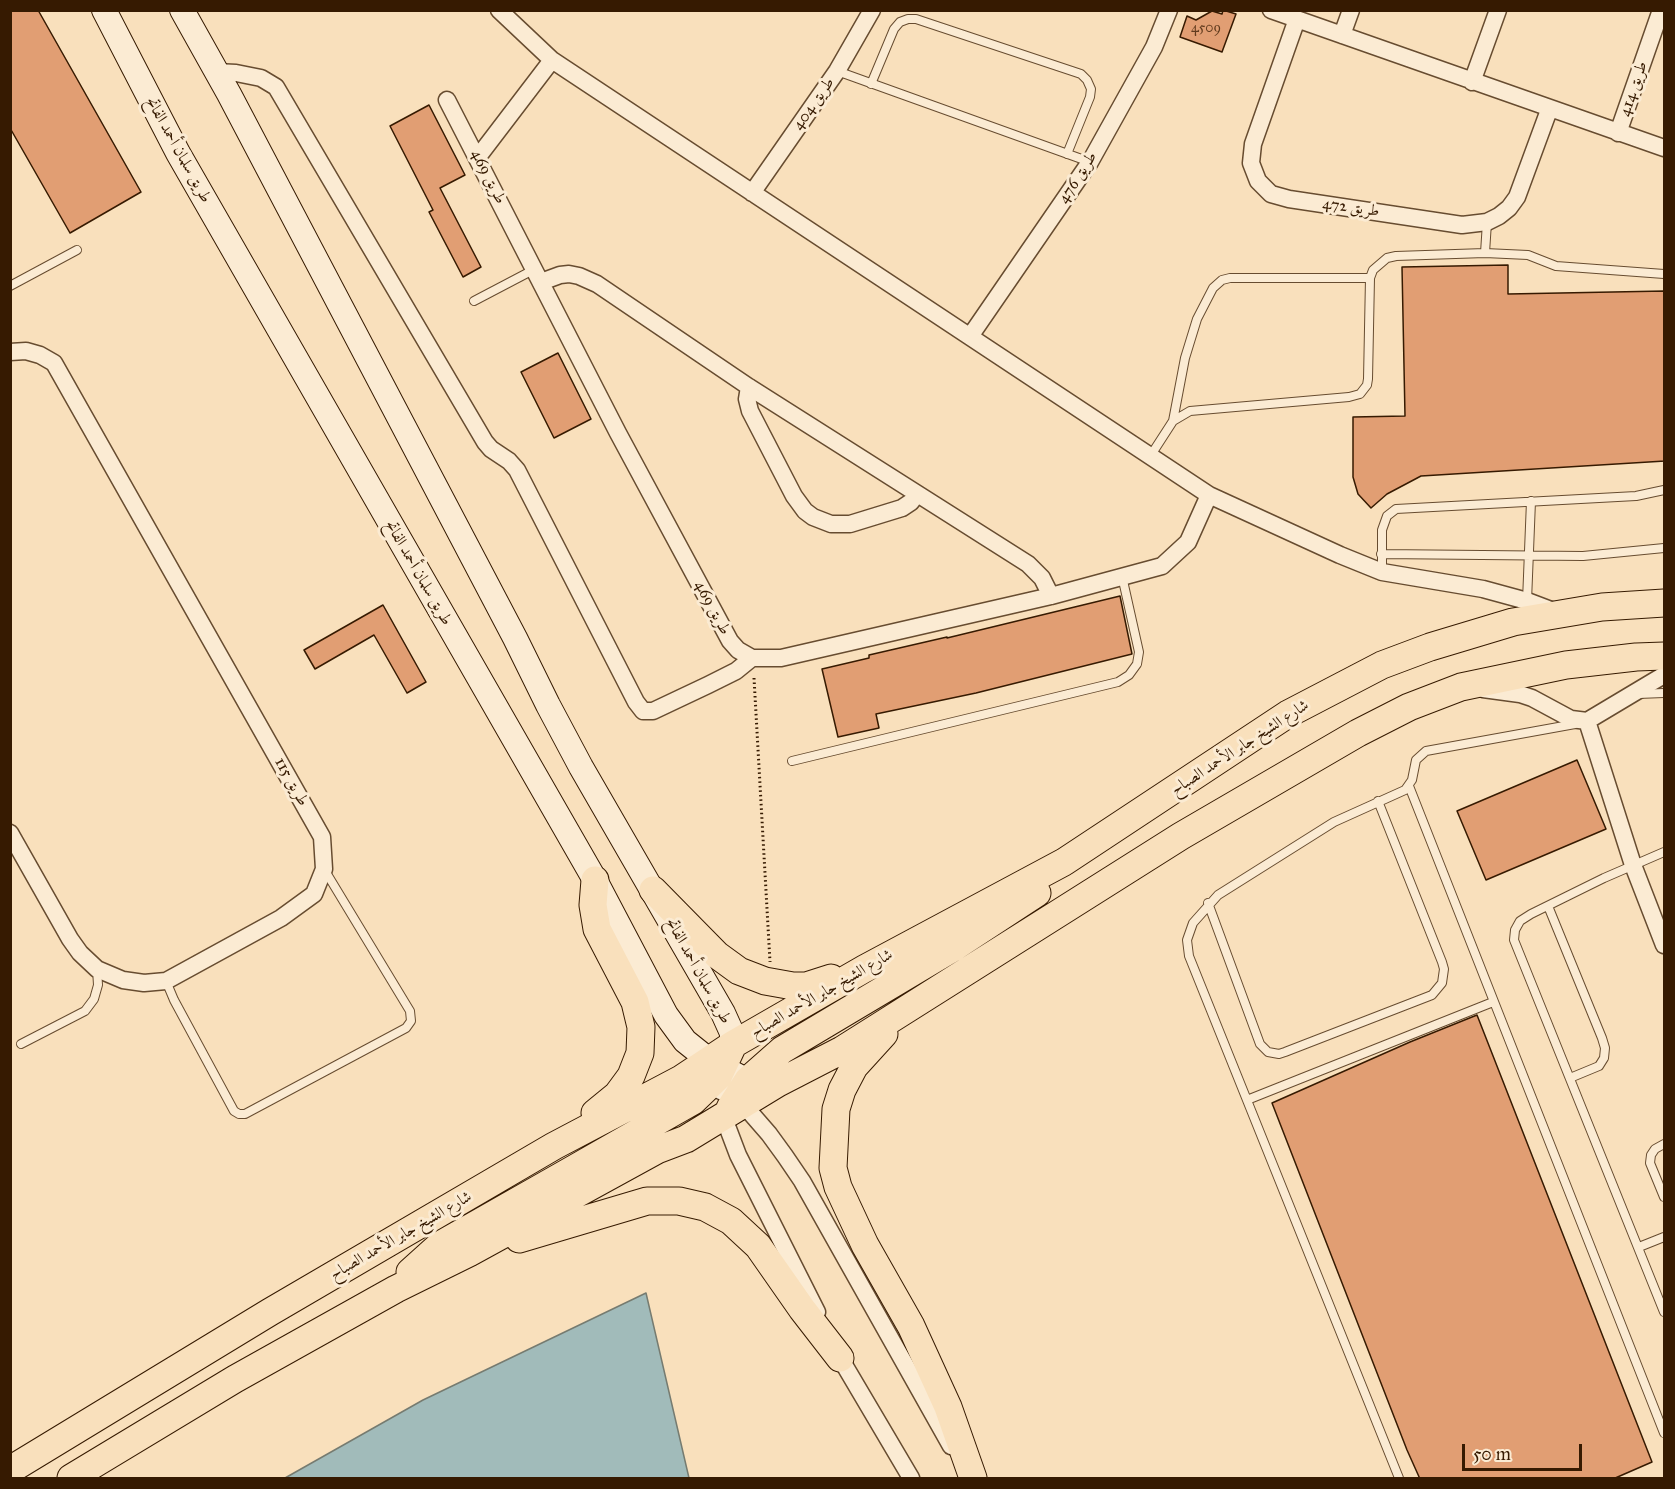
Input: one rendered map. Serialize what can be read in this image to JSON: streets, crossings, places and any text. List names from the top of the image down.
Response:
{
  "streets": {
    "main road": ["شارع الشيخ جابر الأحمد الصباح"],
    "street": [
      "طريق 414",
      "طريق 404",
      "طريق سلمان أحمد الفاتح",
      "طريق 469",
      "طريق 476",
      "طريق 472",
      "طريق 115"
    ]
  },
  "crossings": [
    ["طريق سلمان أحمد الفاتح", "شارع الشيخ جابر الأحمد الصباح"]
  ],
  "house_numbers": ["4509"],
  "scale_bar": "50 m"
}
